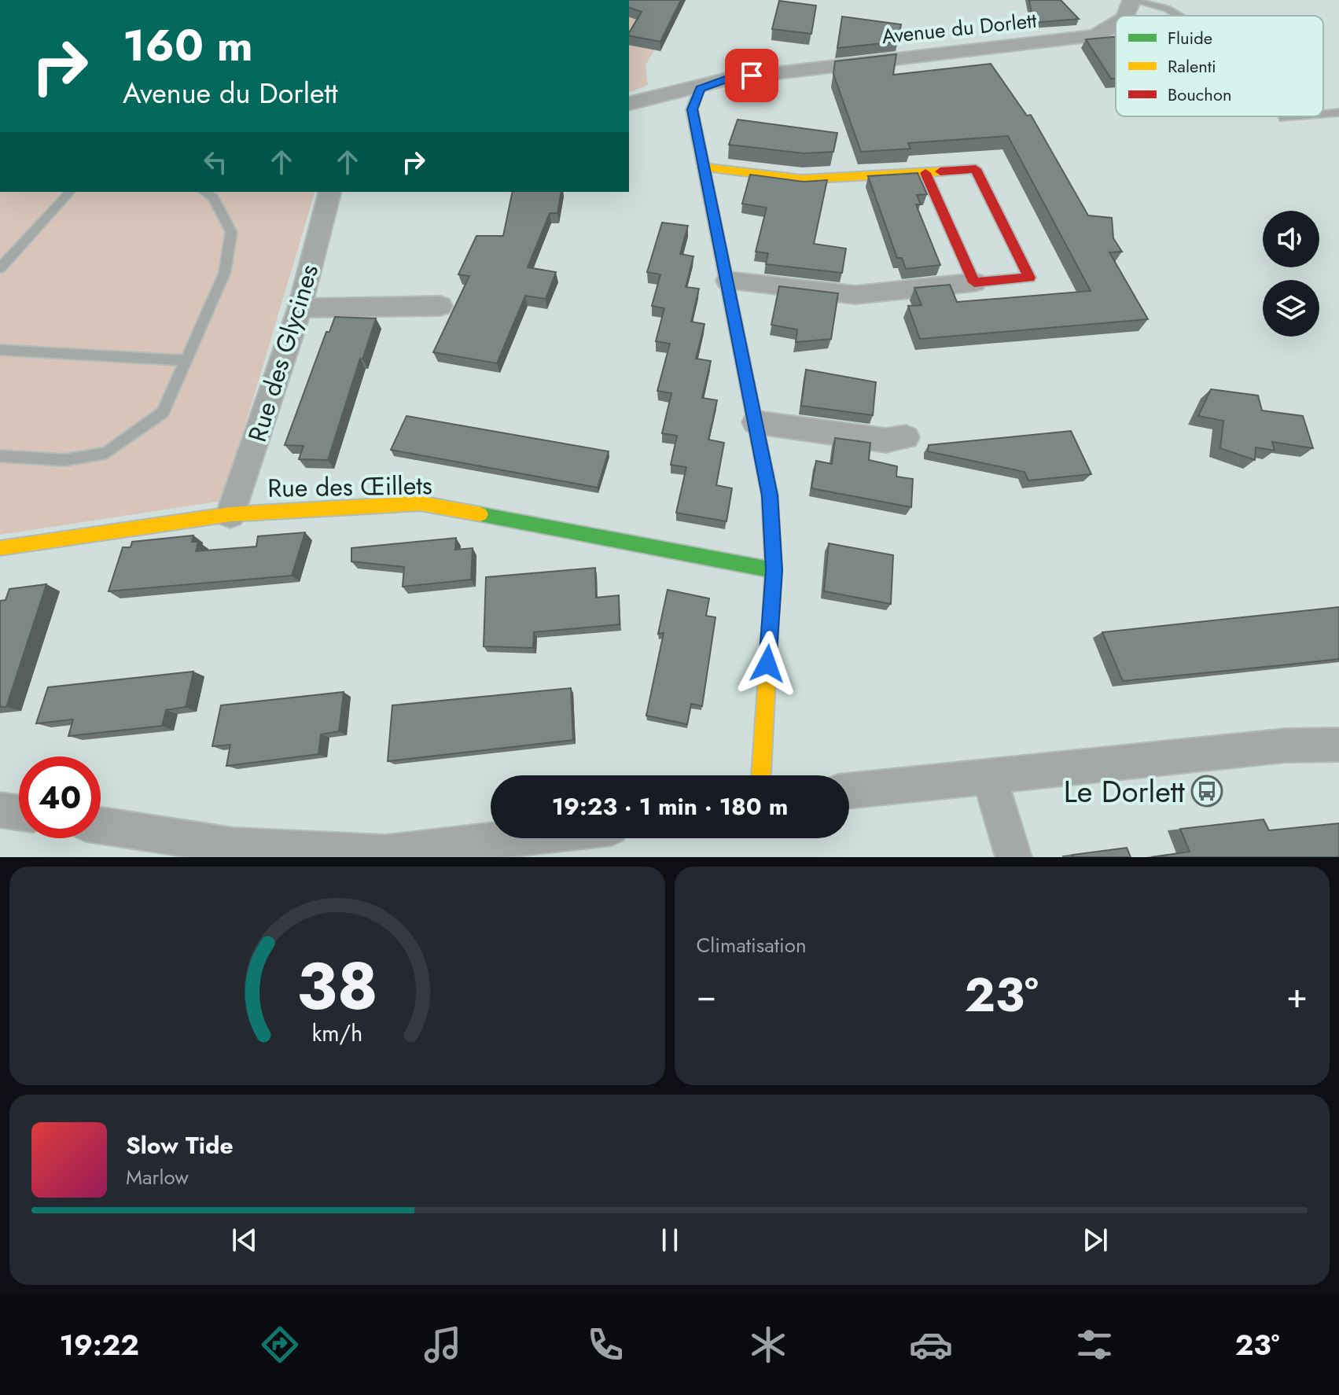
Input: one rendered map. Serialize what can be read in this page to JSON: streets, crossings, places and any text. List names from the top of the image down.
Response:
{
  "streets": {
    "street": ["Avenue du Dorlett", "Rue des Glycines", "Rue des Œillets"]
  },
  "crossings": [
    ["Rue des Glycines", "Rue des Œillets"]
  ],
  "places": {
    "bus stop": ["Le Dorlett"]
  },
  "legend": ["Fluide", "Ralenti", "Bouchon"],
  "page": {
    "turn": ["160 m", "Avenue du Dorlett"],
    "limit": "40",
    "trip": "19:23 · 1 min · 180 m",
    "tile": "Climatisation",
    "heat": ["−", "23°", "+"],
    "song": ["Slow Tide", "Marlow"],
    "tabs": ["19:22", "23°"],
    "gauge": ["38", "km/h"]
  }
}
